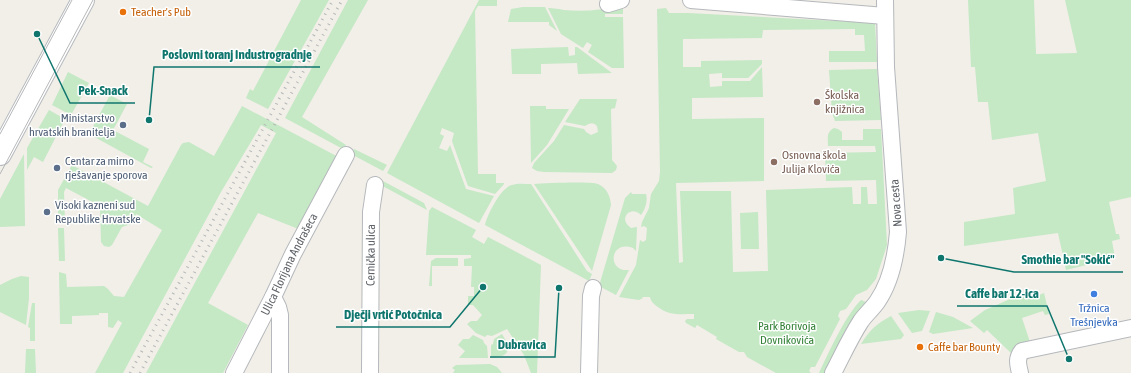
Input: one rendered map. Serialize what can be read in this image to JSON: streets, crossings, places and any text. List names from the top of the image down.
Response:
{
  "streets": {
    "street": ["Nova cesta", "Cernička ulica", "Ulica Florijana Andrašeca"]
  },
  "parks": ["Park Borivoja Dovnikovića"],
  "places": [
    "Teacher's Pub",
    "Pek-Snack",
    "Školska knjižnica",
    "Poslovni toranj Industrogradnje",
    "Ministarstvo hrvatskih branitelja",
    "Osnovna škola Julija Klovića",
    "Centar za mirno rješavanje sporova",
    "Visoki kazneni sud Republike Hrvatske",
    "Smothie bar \"Sokić\"",
    "Dječji vrtić Potočnica",
    "Dubravica",
    "Tržnica Trešnjevka",
    "Caffe bar Bounty",
    "Caffe bar 12-ica"
  ]
}
